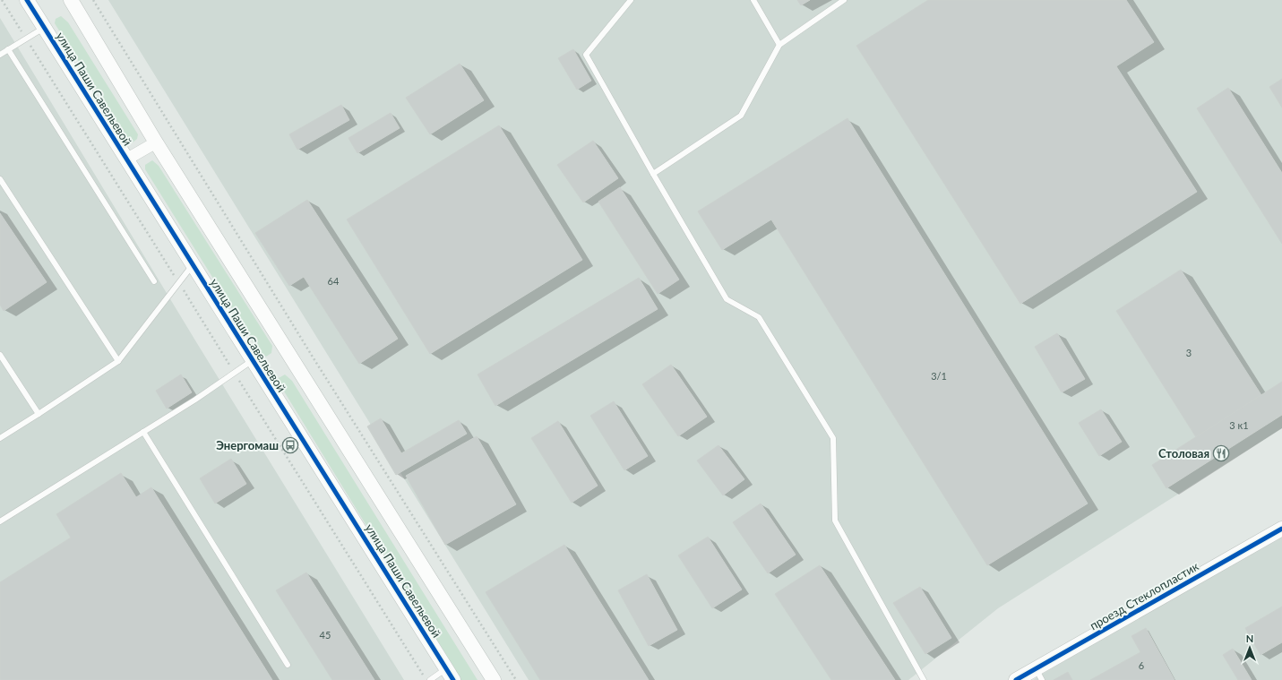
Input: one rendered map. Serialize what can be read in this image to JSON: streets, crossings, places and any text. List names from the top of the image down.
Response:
{
  "streets": {
    "street": ["улица Паши Савельевой", "проезд Стеклопластик"]
  },
  "places": {
    "bus stop": ["Энергомаш"],
    "restaurant": ["Столовая"]
  },
  "house_numbers": [
    "64",
    "3",
    "3/1",
    "3 к1",
    "45",
    "6"
  ],
  "north": "top"
}
